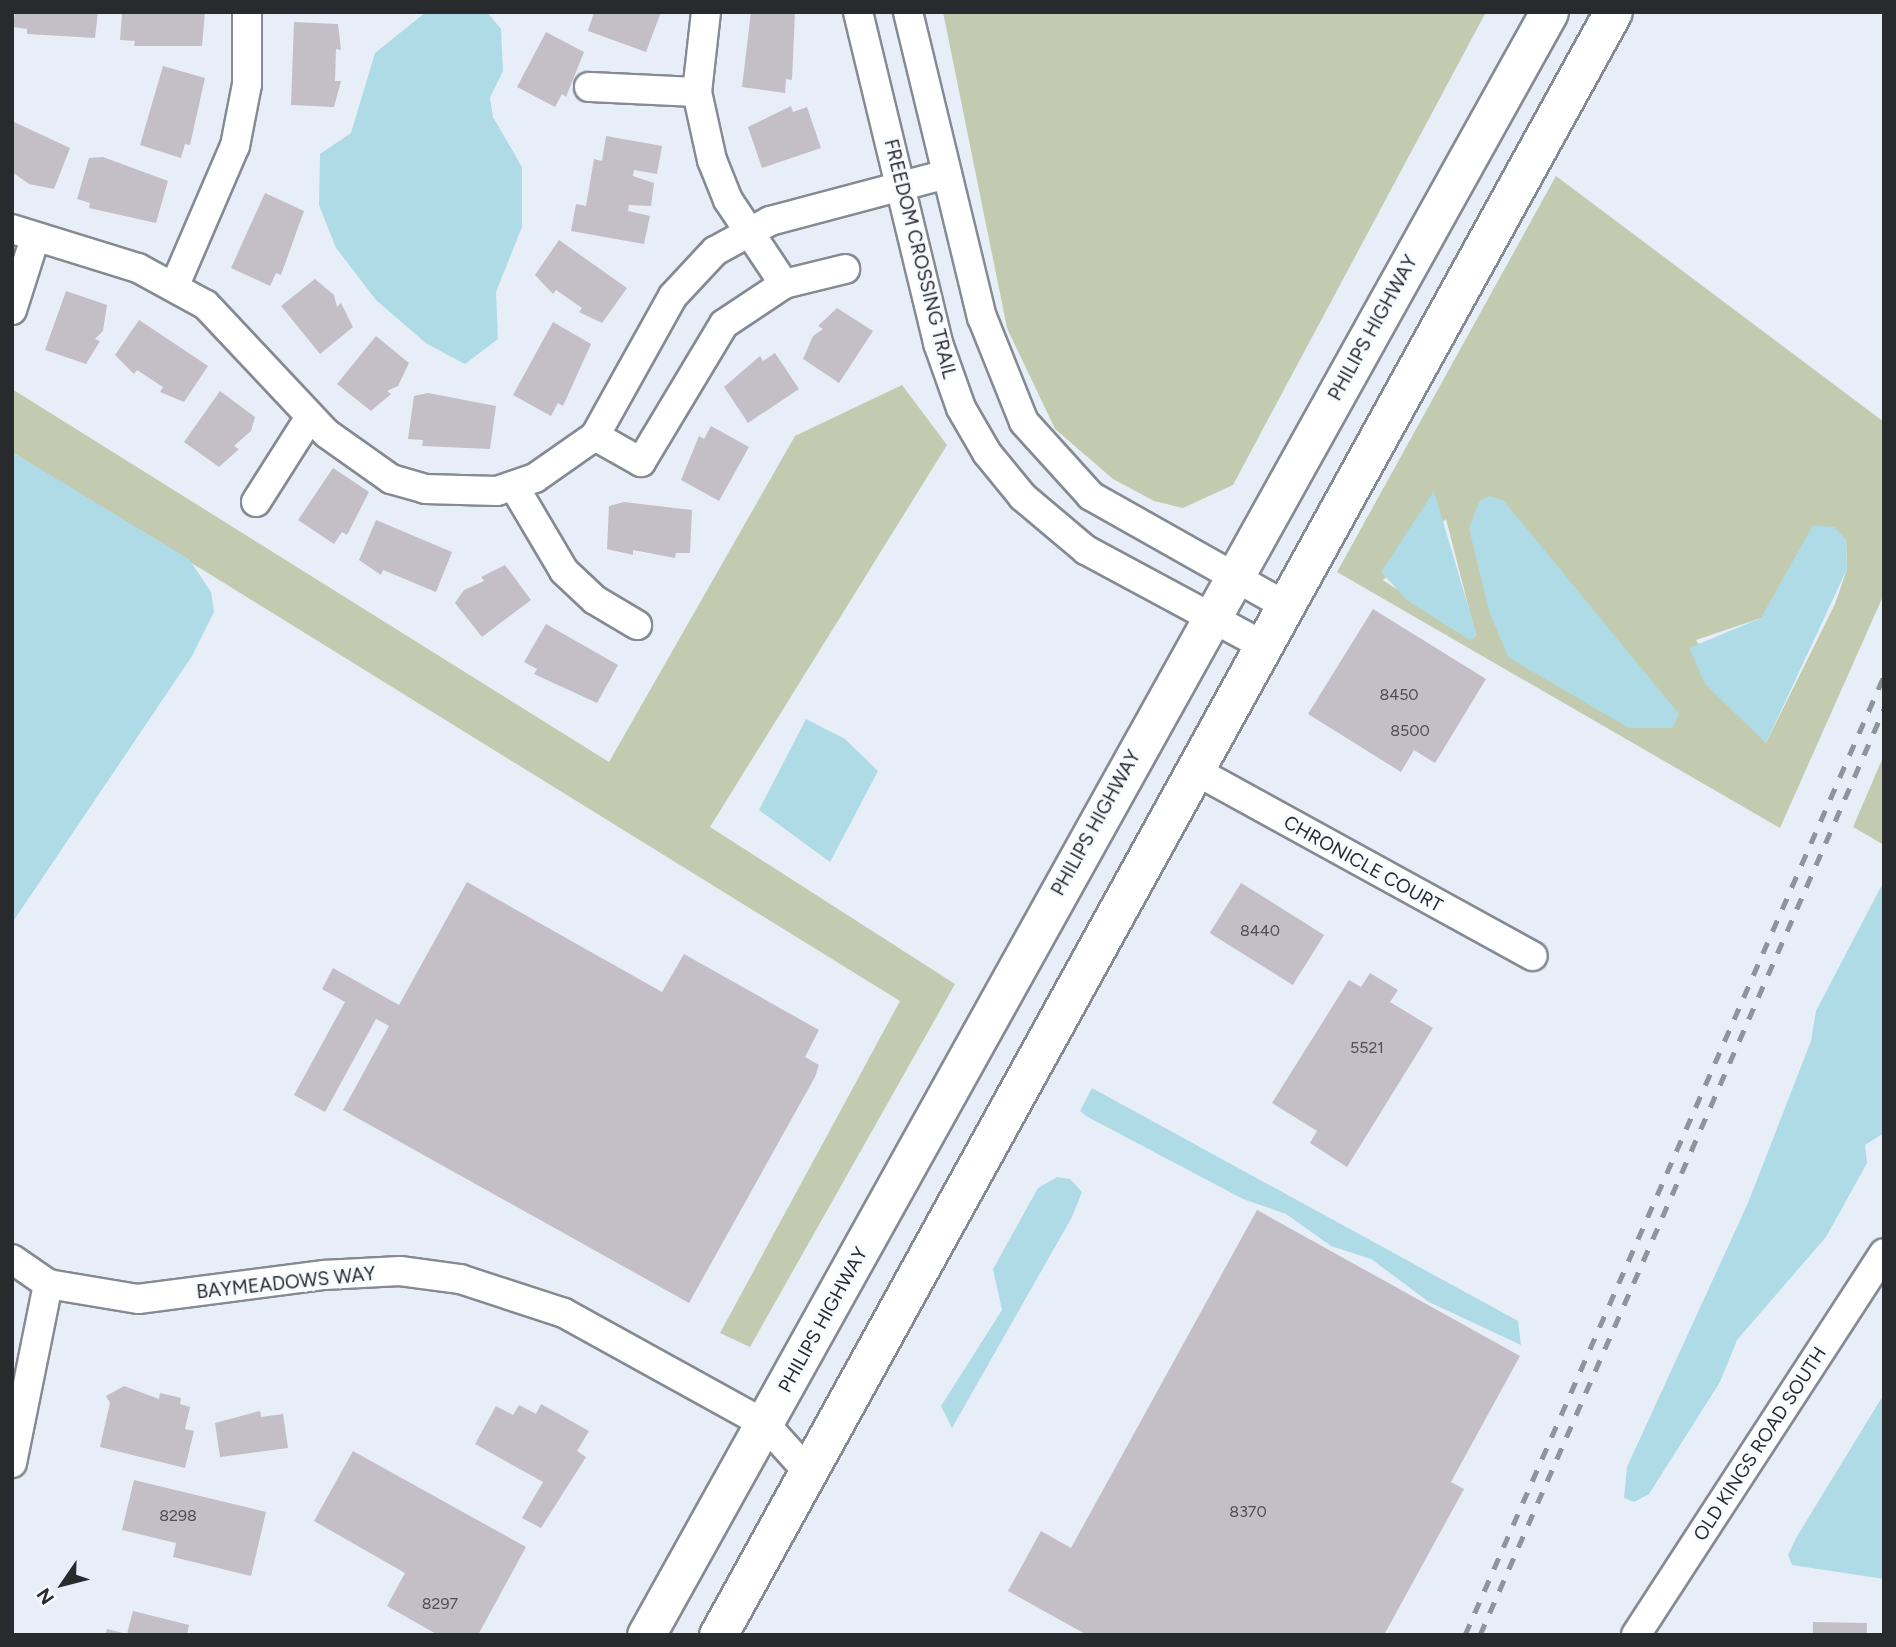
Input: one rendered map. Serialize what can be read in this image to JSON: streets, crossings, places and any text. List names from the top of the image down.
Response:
{
  "streets": {
    "main road": ["PHILIPS HIGHWAY"],
    "street": [
      "FREEDOM CROSSING TRAIL",
      "CHRONICLE COURT",
      "BAYMEADOWS WAY",
      "OLD KINGS ROAD SOUTH"
    ]
  },
  "crossings": [
    ["FREEDOM CROSSING TRAIL", "PHILIPS HIGHWAY"],
    ["PHILIPS HIGHWAY", "BAYMEADOWS WAY"]
  ],
  "house_numbers": [
    "8450",
    "8500",
    "8440",
    "5521",
    "8370",
    "8298",
    "8297"
  ],
  "north": "bottom left"
}
